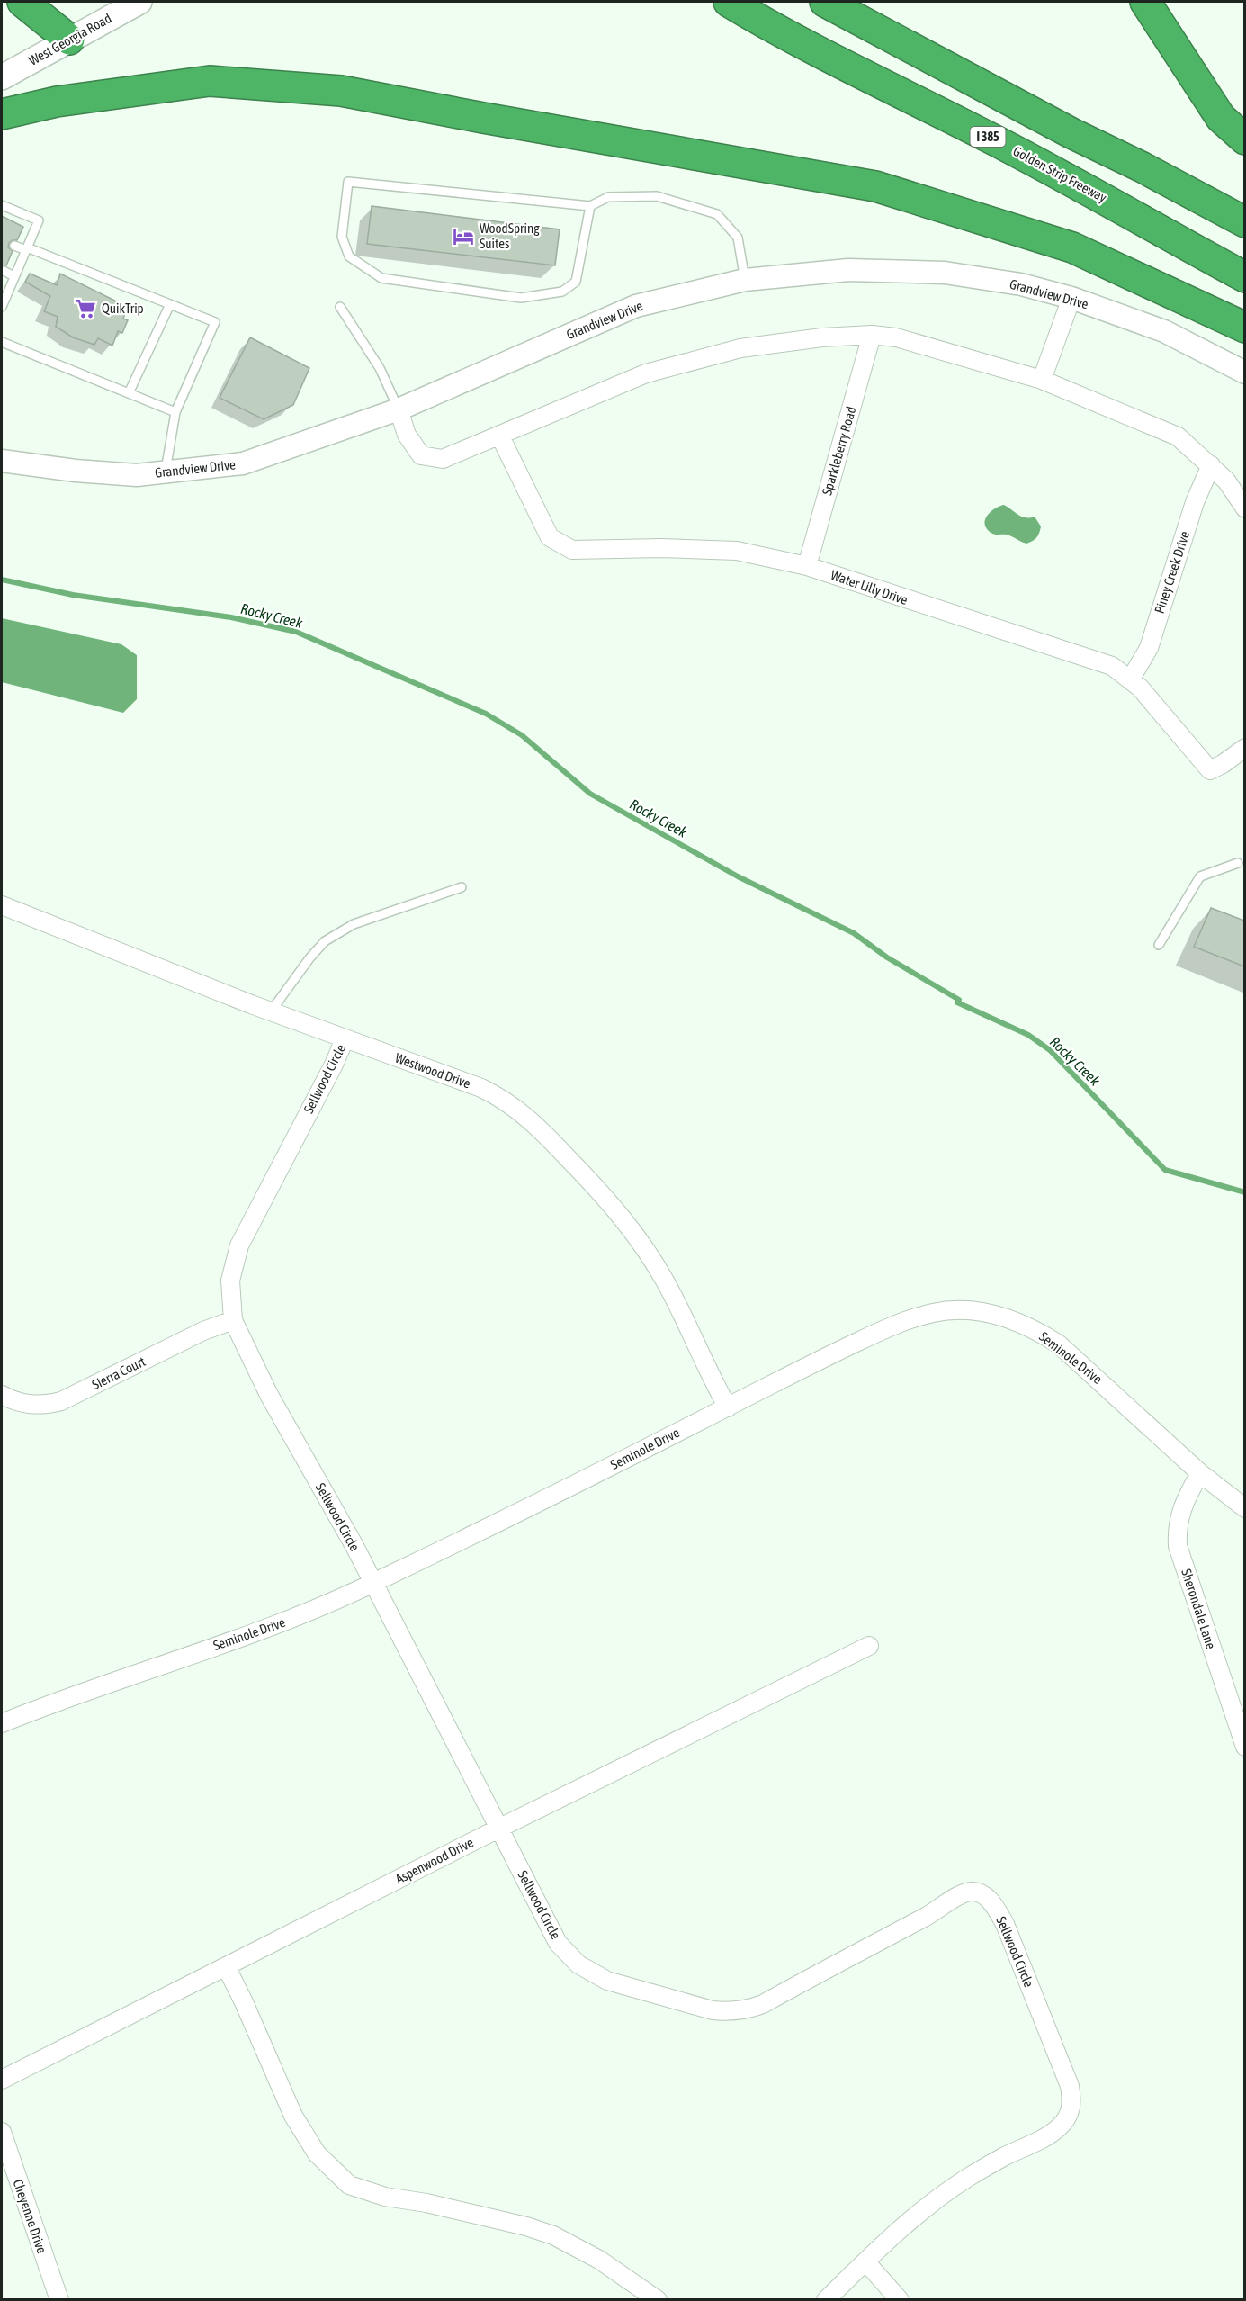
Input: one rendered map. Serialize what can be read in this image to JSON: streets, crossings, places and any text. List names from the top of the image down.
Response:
{
  "streets": {
    "highway": ["I 385", "Golden Strip Freeway"],
    "main road": ["West Georgia Road"],
    "street": [
      "Grandview Drive",
      "Sparkleberry Road",
      "Piney Creek Drive",
      "Water Lilly Drive",
      "Westwood Drive",
      "Sellwood Circle",
      "Seminole Drive",
      "Sierra Court",
      "Sherondale Lane",
      "Aspenwood Drive",
      "Cheyenne Drive"
    ]
  },
  "crossings": [
    ["Sparkleberry Road", "Water Lilly Drive"],
    ["Piney Creek Drive", "Water Lilly Drive"],
    ["Westwood Drive", "Sellwood Circle"],
    ["Westwood Drive", "Seminole Drive"],
    ["Sellwood Circle", "Seminole Drive"],
    ["Sellwood Circle", "Sierra Court"],
    ["Sellwood Circle", "Aspenwood Drive"],
    ["Seminole Drive", "Sherondale Lane"]
  ],
  "water": ["Rocky Creek"],
  "places": {
    "hotel": ["WoodSpring Suites"],
    "supermarket": ["QuikTrip"]
  }
}
